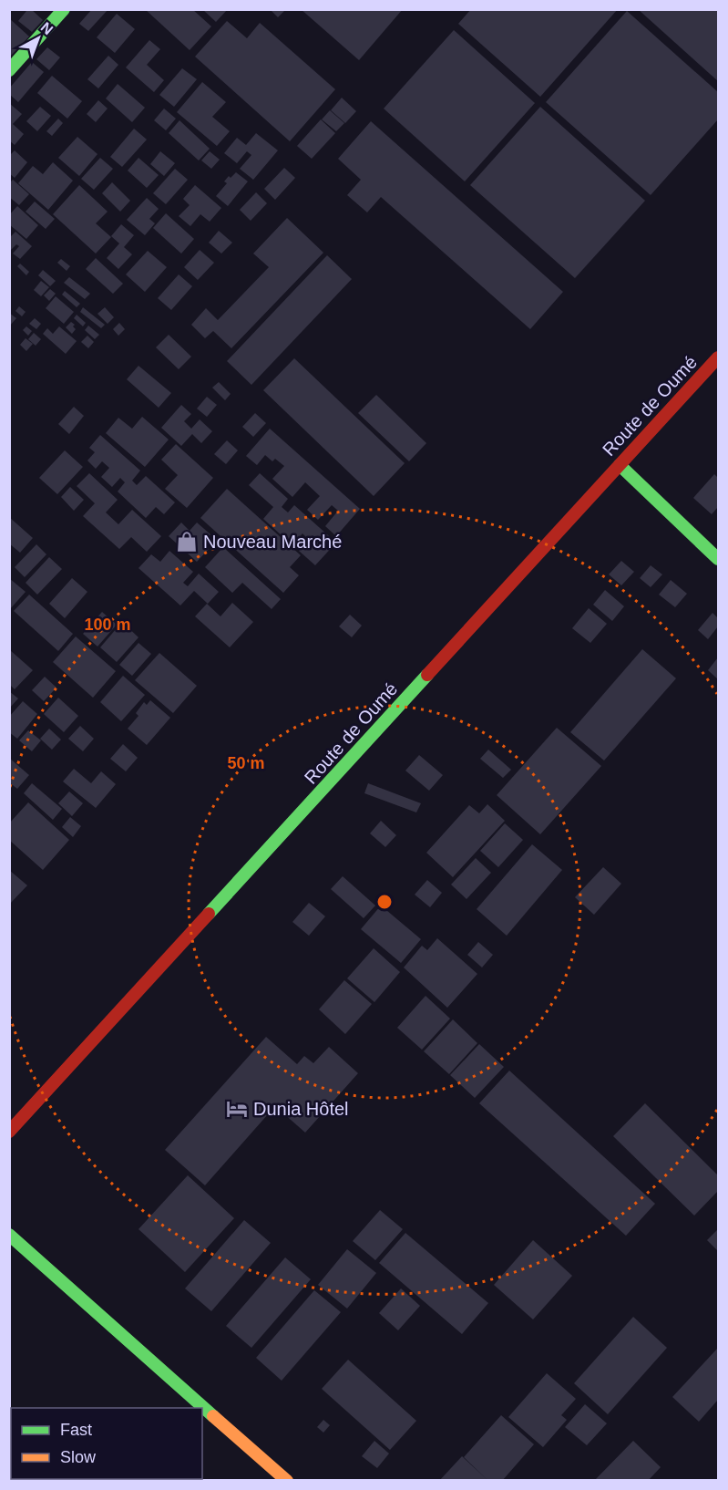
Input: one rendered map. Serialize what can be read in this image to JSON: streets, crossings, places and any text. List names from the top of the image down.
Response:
{
  "streets": {
    "street": ["Route de Oumé"]
  },
  "places": {
    "shop": ["Nouveau Marché"],
    "hotel": ["Dunia Hôtel"]
  },
  "legend": ["Fast", "Slow"],
  "north": "top right",
  "rings": ["100 m", "50 m"]
}
